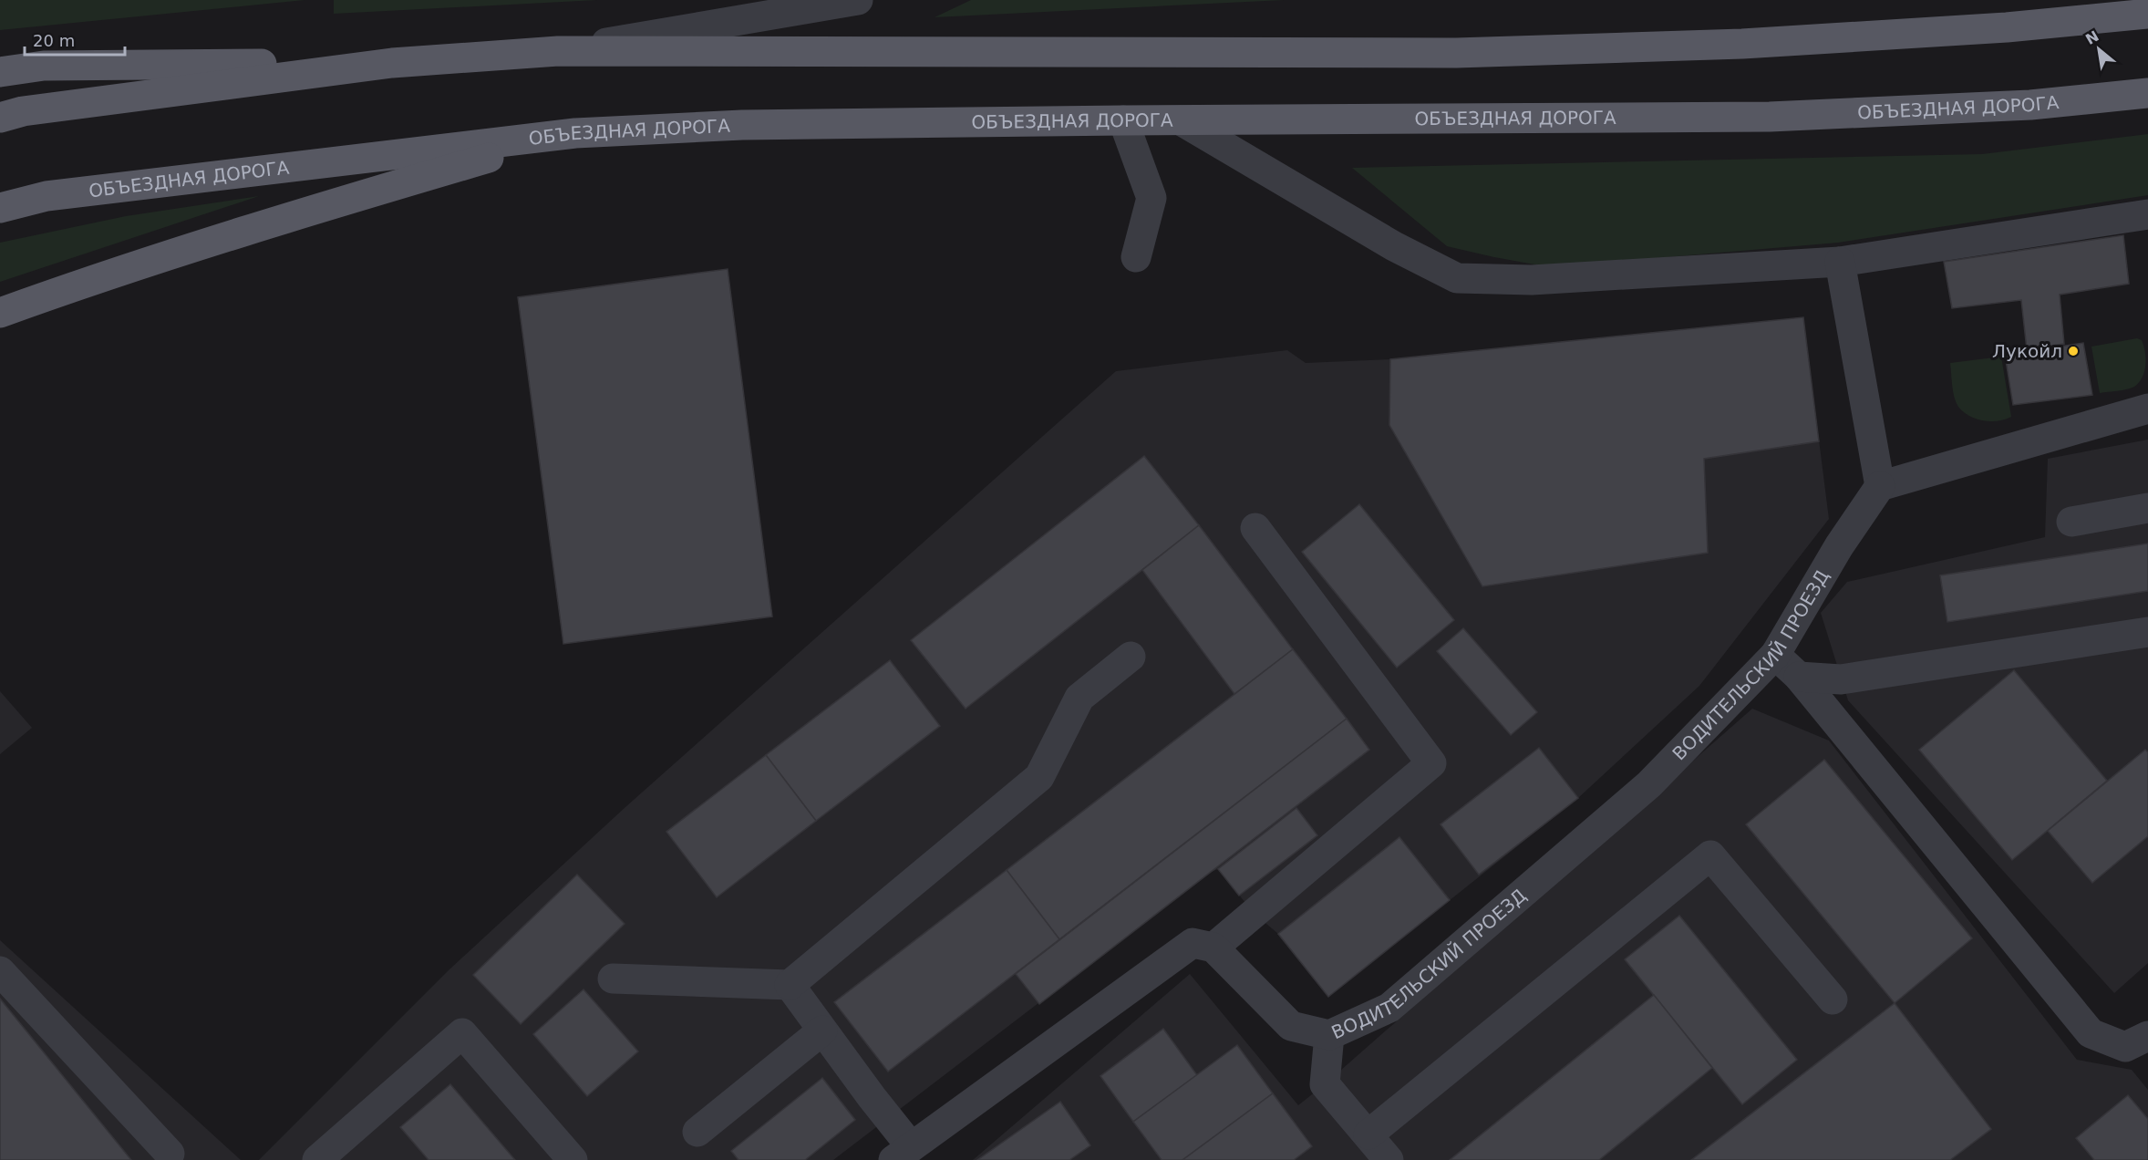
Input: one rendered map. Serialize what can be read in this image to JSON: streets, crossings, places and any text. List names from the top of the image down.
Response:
{
  "streets": {
    "main road": ["ОБЪЕЗДНАЯ ДОРОГА"],
    "street": ["ВОДИТЕЛЬСКИЙ ПРОЕЗД"]
  },
  "places": ["Лукойл"],
  "scale_bar": "20 m",
  "north": "top left"
}
